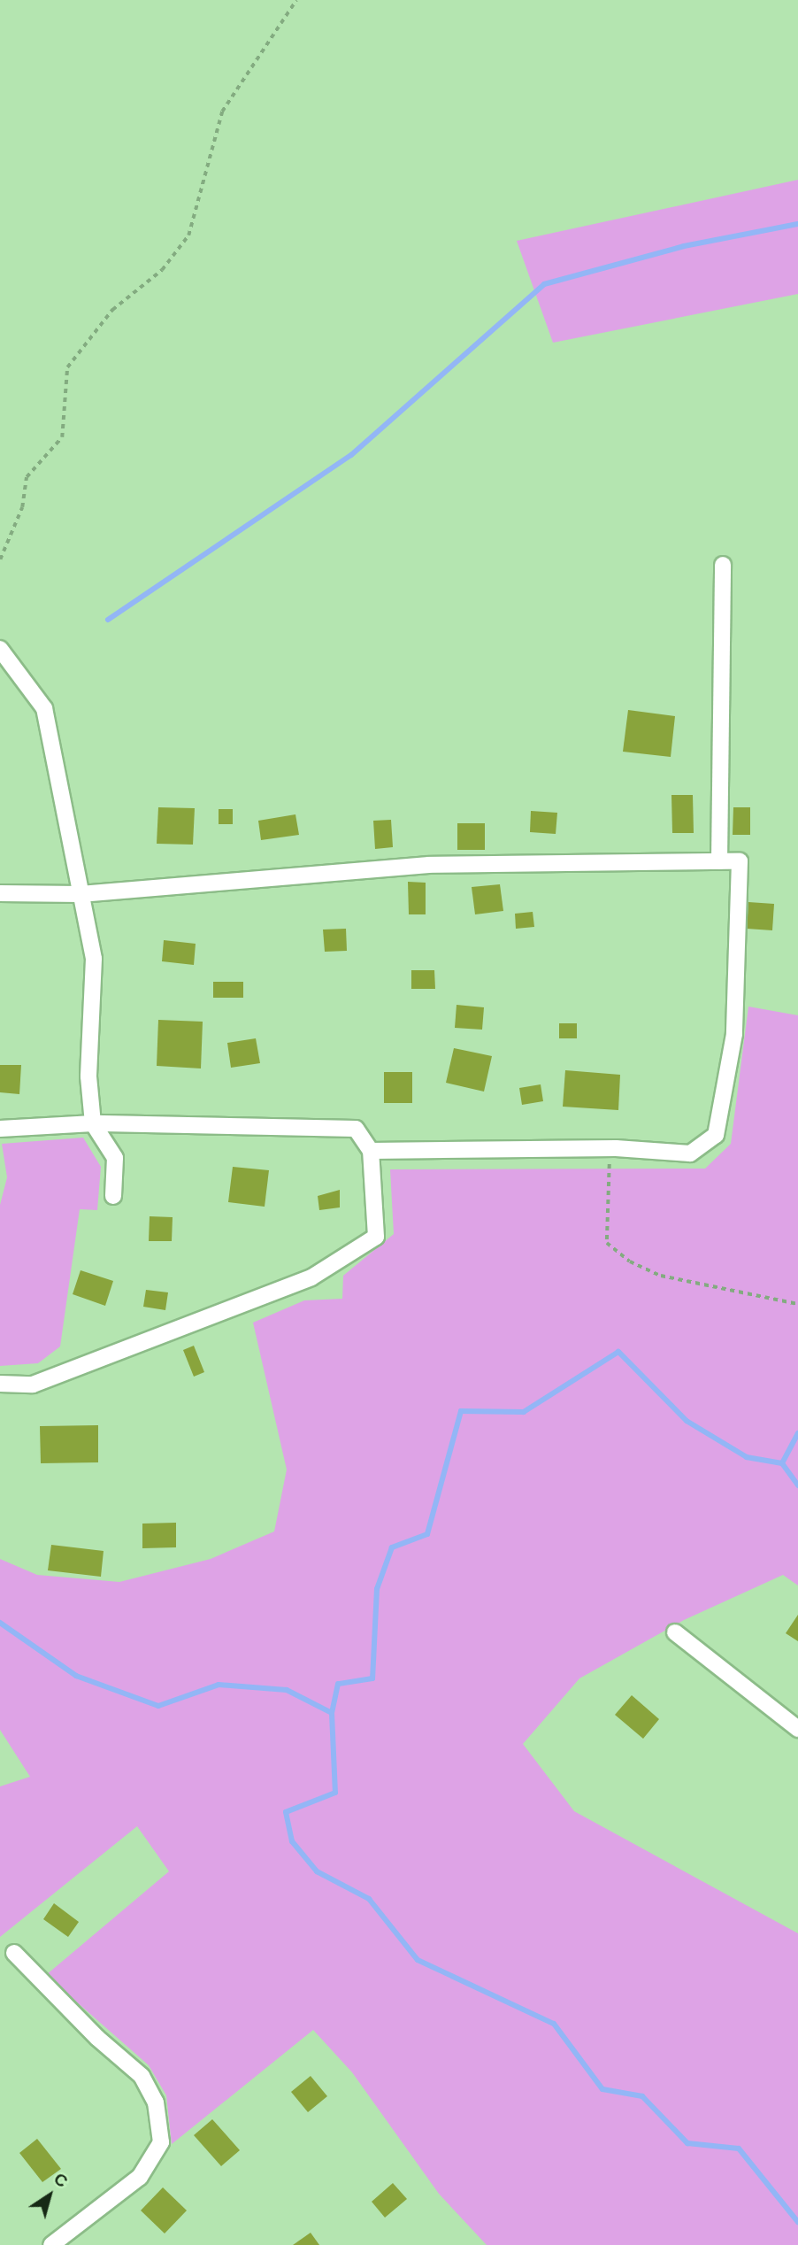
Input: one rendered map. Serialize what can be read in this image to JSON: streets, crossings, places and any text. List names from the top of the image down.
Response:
{
  "north": "top right"
}
